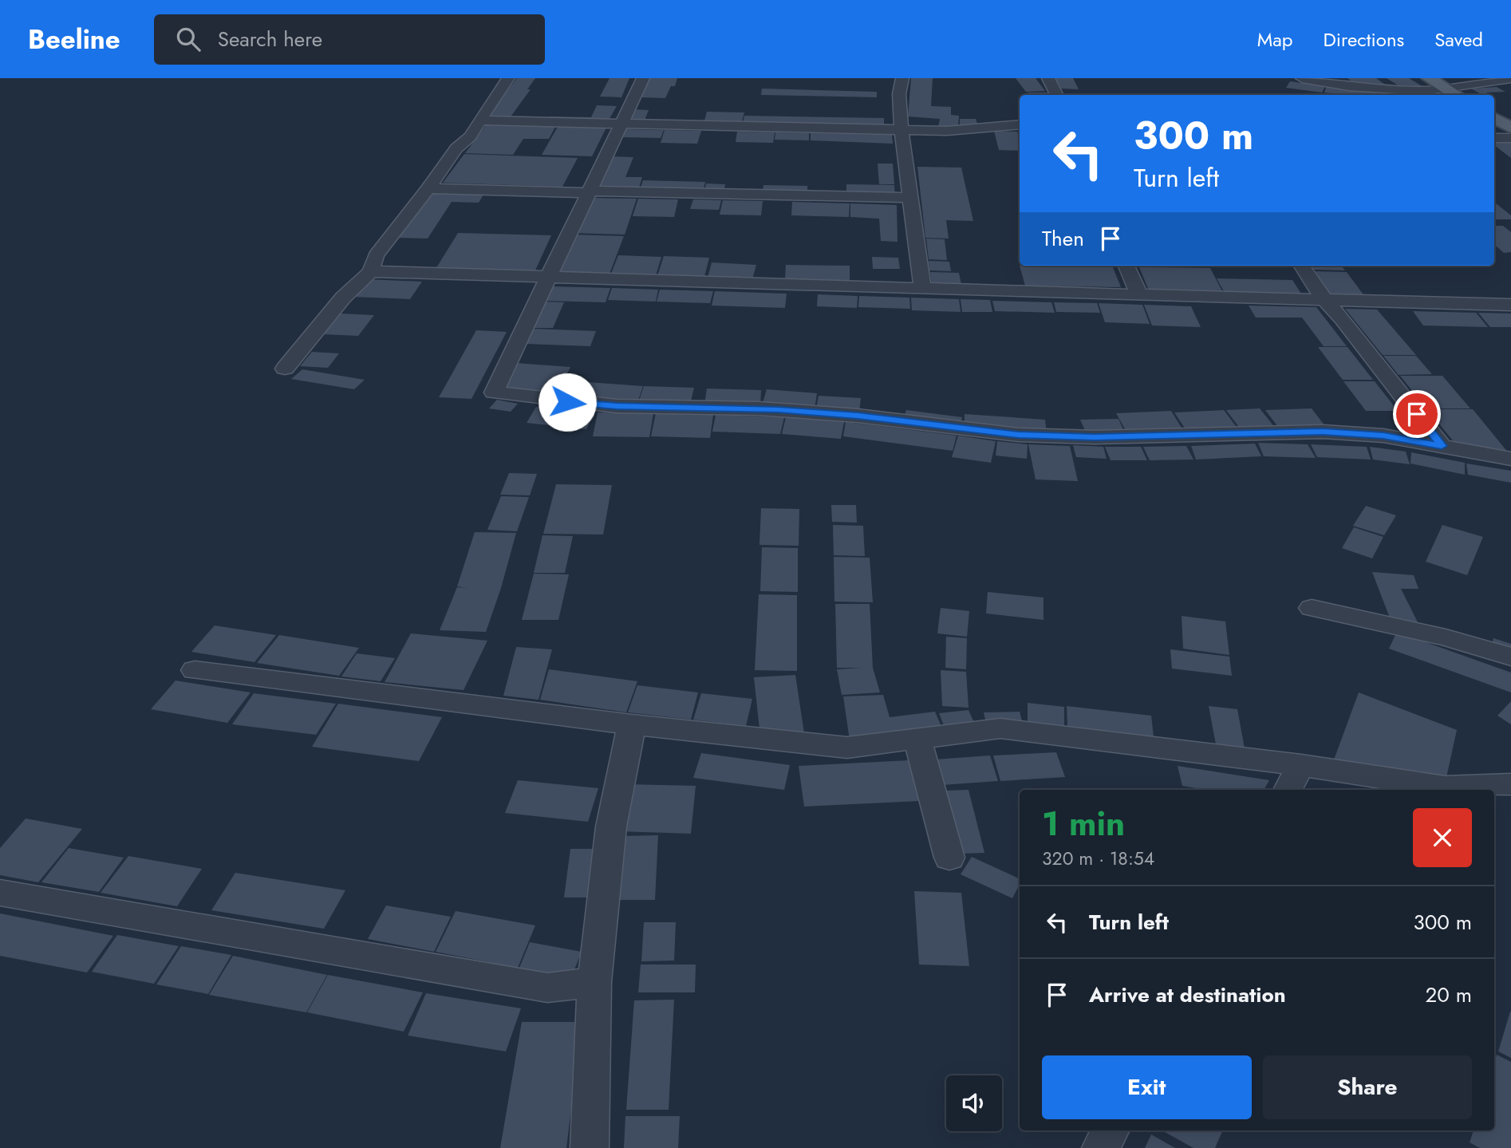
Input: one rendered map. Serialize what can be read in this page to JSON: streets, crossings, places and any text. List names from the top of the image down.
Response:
{
  "page": {
    "header": "Beeline",
    "search": "Search here",
    "nav": ["Map", "Directions", "Saved"],
    "turn": ["300 m", "Turn left"],
    "then": "Then",
    "heading": ["1 min", "320 m · 18:54"],
    "list": [
      {
        "name": "Turn left",
        "value": "300 m"
      },
      {
        "name": "Arrive at destination",
        "value": "20 m"
      }
    ],
    "buttons": ["Exit", "Share"]
  }
}
